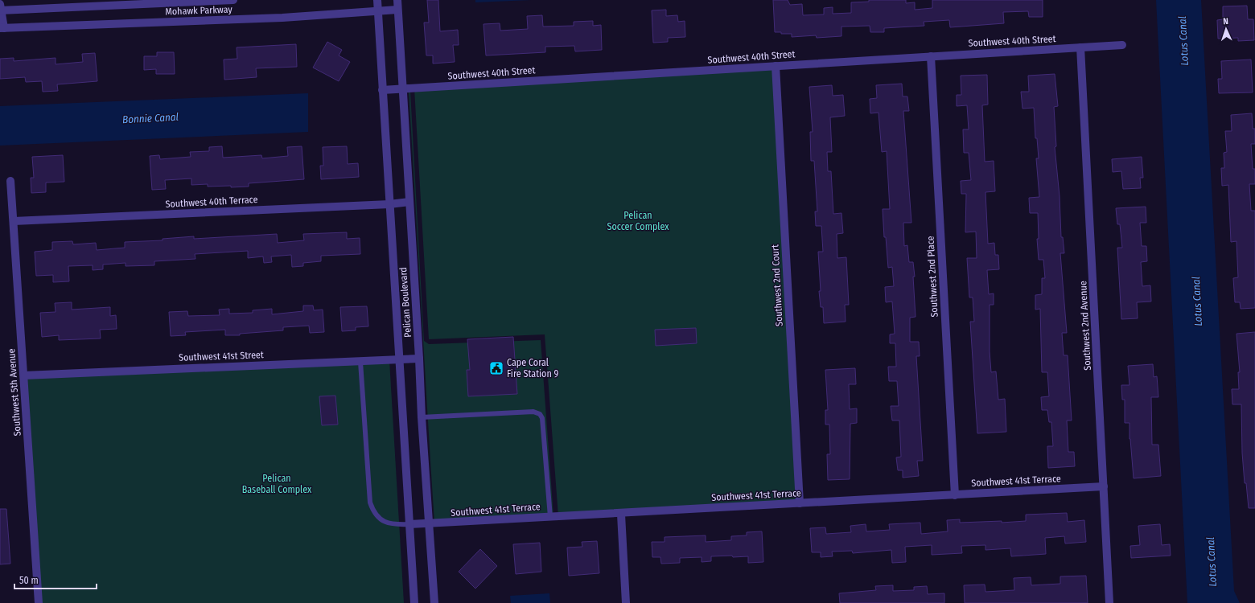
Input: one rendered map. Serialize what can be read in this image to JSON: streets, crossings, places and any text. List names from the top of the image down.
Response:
{
  "streets": {
    "street": [
      "Mohawk Parkway",
      "Southwest 40th Street",
      "Southwest 40th Terrace",
      "Southwest 2nd Place",
      "Southwest 2nd Court",
      "Pelican Boulevard",
      "Southwest 2nd Avenue",
      "Southwest 41st Street",
      "Southwest 5th Avenue",
      "Southwest 41st Terrace"
    ]
  },
  "crossings": [
    ["Mohawk Parkway", "Pelican Boulevard"],
    ["Southwest 40th Street", "Southwest 2nd Place"],
    ["Southwest 40th Street", "Southwest 2nd Court"],
    ["Southwest 40th Street", "Pelican Boulevard"],
    ["Southwest 40th Street", "Southwest 2nd Avenue"],
    ["Southwest 40th Terrace", "Pelican Boulevard"],
    ["Southwest 40th Terrace", "Southwest 5th Avenue"],
    ["Southwest 2nd Place", "Southwest 41st Terrace"],
    ["Southwest 2nd Court", "Southwest 41st Terrace"],
    ["Pelican Boulevard", "Southwest 41st Street"],
    ["Pelican Boulevard", "Southwest 41st Terrace"],
    ["Southwest 2nd Avenue", "Southwest 41st Terrace"],
    ["Southwest 41st Street", "Southwest 5th Avenue"]
  ],
  "water": ["Lotus Canal", "Bonnie Canal"],
  "parks": ["Pelican Soccer Complex", "Pelican Baseball Complex"],
  "places": {
    "public building": ["Cape Coral Fire Station 9"]
  },
  "scale_bar": "50 m",
  "north": "top"
}
